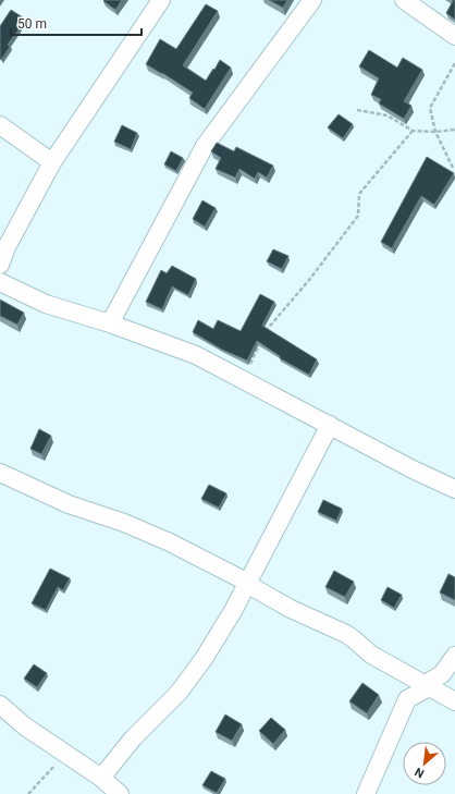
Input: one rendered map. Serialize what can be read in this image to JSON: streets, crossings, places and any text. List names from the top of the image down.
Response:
{
  "scale_bar": "50 m",
  "north": "bottom left"
}
